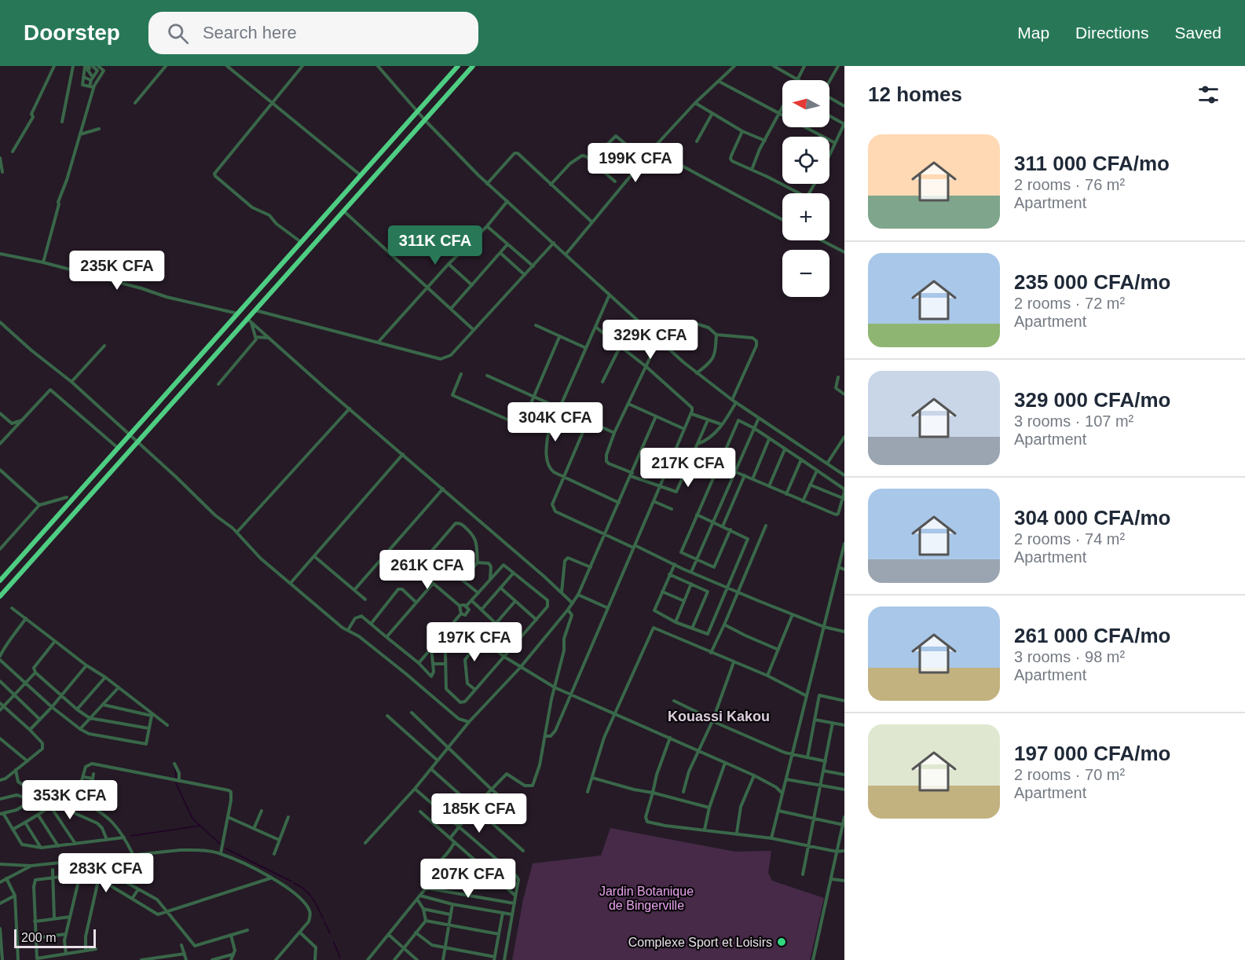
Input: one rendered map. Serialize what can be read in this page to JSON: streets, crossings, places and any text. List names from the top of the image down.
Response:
{
  "districts": ["Kouassi Kakou"],
  "parks": ["Jardin Botanique de Bingerville"],
  "places": ["Complexe Sport et Loisirs"],
  "scale_bar": "200 m",
  "north": "left",
  "page": {
    "header": "Doorstep",
    "search": "Search here",
    "nav": ["Map", "Directions", "Saved"],
    "heading": "12 homes",
    "map_buttons": ["+", "−"],
    "list": [
      {
        "name": "311 000 CFA/mo",
        "note": "2 rooms · 76 m² · Apartment"
      },
      {
        "name": "235 000 CFA/mo",
        "note": "2 rooms · 72 m² · Apartment"
      },
      {
        "name": "329 000 CFA/mo",
        "note": "3 rooms · 107 m² · Apartment"
      },
      {
        "name": "304 000 CFA/mo",
        "note": "2 rooms · 74 m² · Apartment"
      },
      {
        "name": "261 000 CFA/mo",
        "note": "3 rooms · 98 m² · Apartment"
      },
      {
        "name": "197 000 CFA/mo",
        "note": "2 rooms · 70 m² · Apartment"
      }
    ],
    "price": [
      "199K CFA",
      "311K CFA",
      "235K CFA",
      "329K CFA",
      "304K CFA",
      "217K CFA",
      "261K CFA",
      "197K CFA",
      "353K CFA",
      "185K CFA",
      "283K CFA",
      "207K CFA"
    ],
    "scale": "200 m"
  }
}
